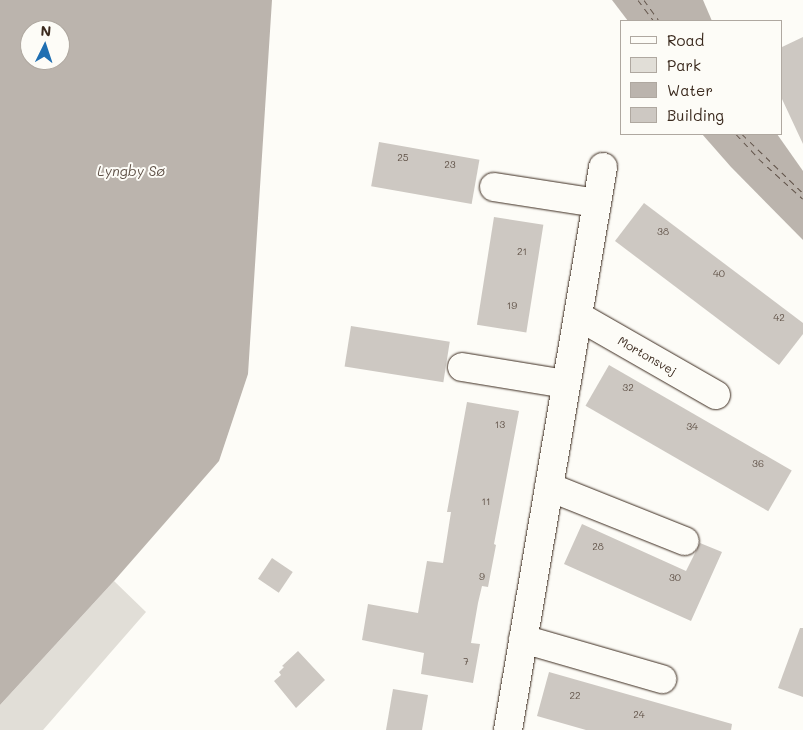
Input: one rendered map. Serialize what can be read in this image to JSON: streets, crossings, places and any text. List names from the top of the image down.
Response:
{
  "streets": {
    "street": ["Mortonsvej"]
  },
  "water": ["Lyngby Sø"],
  "house_numbers": [
    "25",
    "23",
    "38",
    "21",
    "40",
    "19",
    "42",
    "32",
    "13",
    "34",
    "36",
    "11",
    "28",
    "9",
    "30",
    "7",
    "22",
    "24"
  ],
  "legend": [
    "Road",
    "Park",
    "Water",
    "Building"
  ],
  "north": "top"
}
